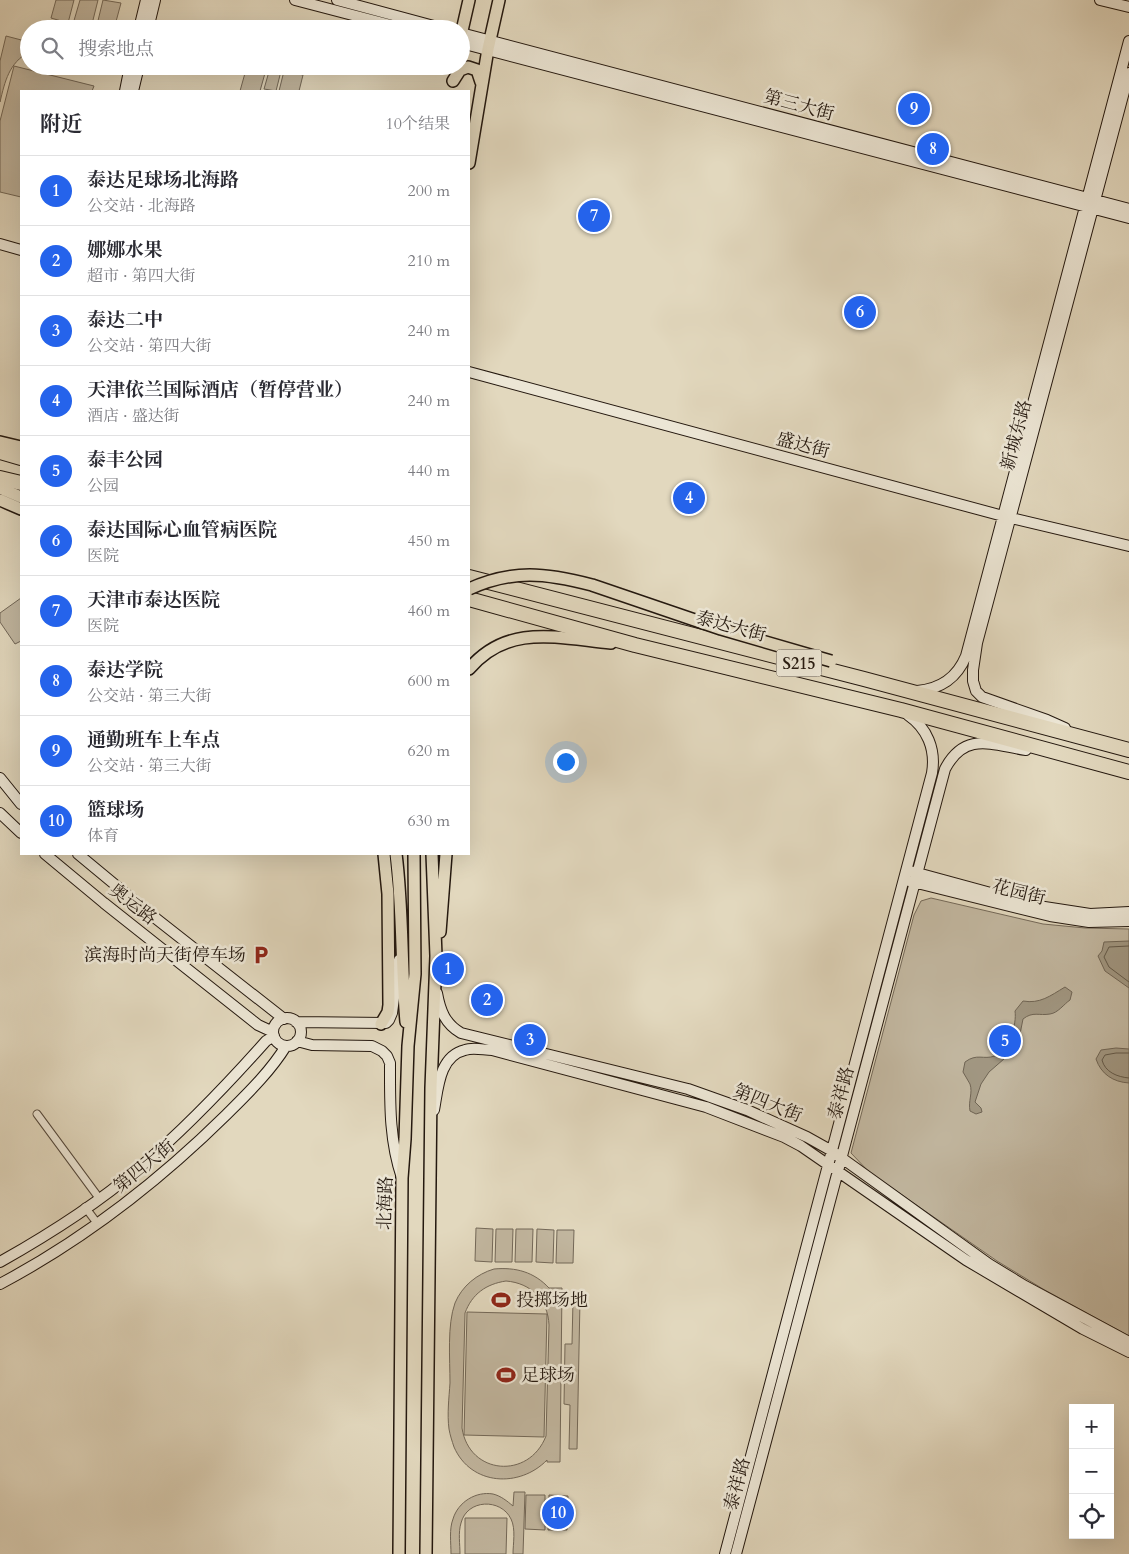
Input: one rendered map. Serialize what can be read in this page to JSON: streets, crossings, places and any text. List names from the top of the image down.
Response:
{
  "streets": {
    "highway": ["泰达大街", "S215"],
    "main road": ["北海路"],
    "street": [
      "第三大街",
      "新城东路",
      "盛达街",
      "花园街",
      "奥运路",
      "泰祥路",
      "第四大街"
    ]
  },
  "crossings": [
    ["第三大街", "新城东路"],
    ["新城东路", "盛达街"],
    ["新城东路", "泰达大街"],
    ["S215", "泰祥路"],
    ["花园街", "泰祥路"],
    ["奥运路", "第四大街"],
    ["泰祥路", "第四大街"]
  ],
  "places": {
    "parking": ["滨海时尚天街停车场"],
    "sports": ["投掷场地", "足球场"]
  },
  "page": {
    "search": "搜索地点",
    "heading": ["附近", "10个结果"],
    "pins": [
      "9",
      "8",
      "7",
      "6",
      "4",
      "1",
      "2",
      "3",
      "5",
      "10"
    ],
    "list": [
      {
        "mark": "1",
        "name": "泰达足球场北海路",
        "note": "公交站 · 北海路",
        "value": "200 m"
      },
      {
        "mark": "2",
        "name": "娜娜水果",
        "note": "超市 · 第四大街",
        "value": "210 m"
      },
      {
        "mark": "3",
        "name": "泰达二中",
        "note": "公交站 · 第四大街",
        "value": "240 m"
      },
      {
        "mark": "4",
        "name": "天津依兰国际酒店（暂停营业）",
        "note": "酒店 · 盛达街",
        "value": "240 m"
      },
      {
        "mark": "5",
        "name": "泰丰公园",
        "note": "公园",
        "value": "440 m"
      },
      {
        "mark": "6",
        "name": "泰达国际心血管病医院",
        "note": "医院",
        "value": "450 m"
      },
      {
        "mark": "7",
        "name": "天津市泰达医院",
        "note": "医院",
        "value": "460 m"
      },
      {
        "mark": "8",
        "name": "泰达学院",
        "note": "公交站 · 第三大街",
        "value": "600 m"
      },
      {
        "mark": "9",
        "name": "通勤班车上车点",
        "note": "公交站 · 第三大街",
        "value": "620 m"
      },
      {
        "mark": "10",
        "name": "篮球场",
        "note": "体育",
        "value": "630 m"
      }
    ],
    "map_buttons": ["+", "−"]
  }
}
